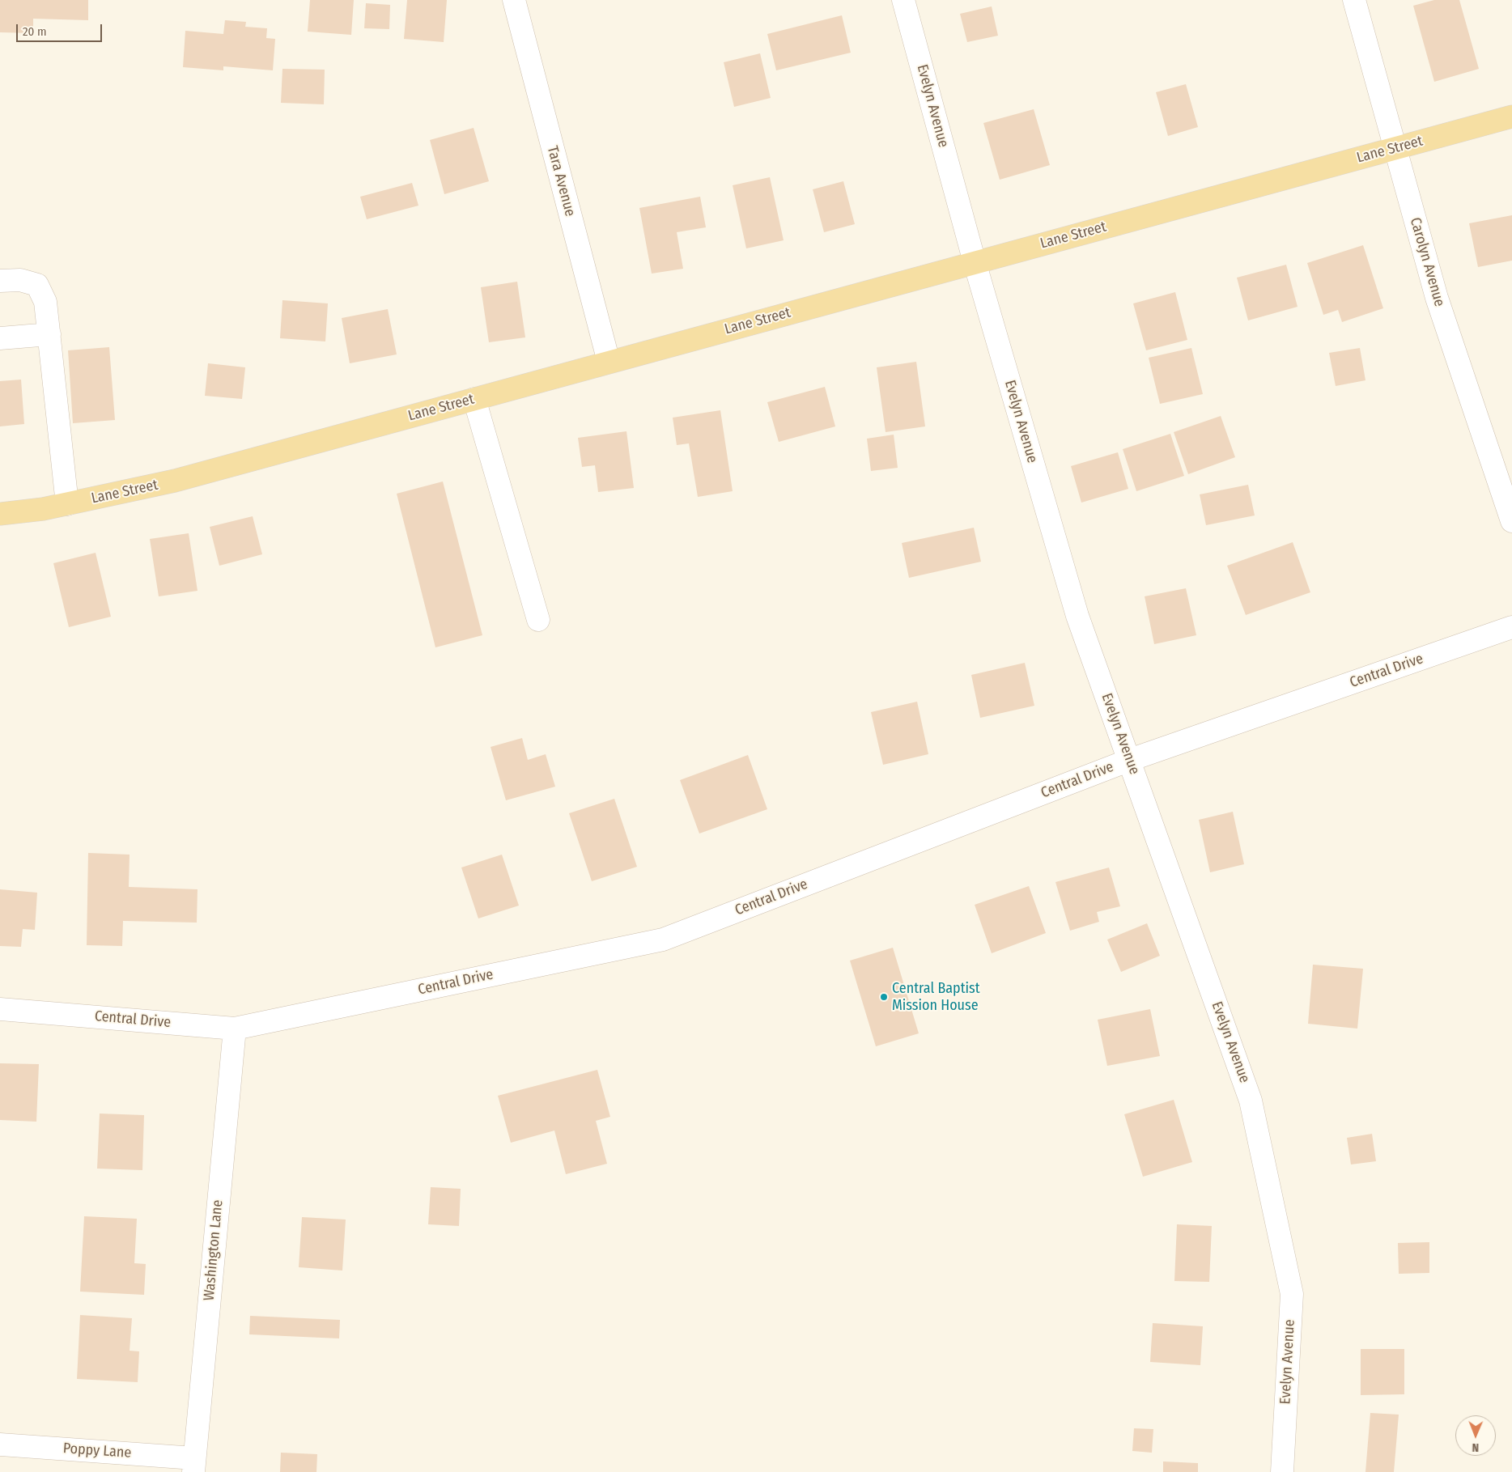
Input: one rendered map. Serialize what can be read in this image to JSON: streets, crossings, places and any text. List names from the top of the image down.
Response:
{
  "streets": {
    "main road": ["Lane Street"],
    "street": [
      "Evelyn Avenue",
      "Tara Avenue",
      "Carolyn Avenue",
      "Central Drive",
      "Washington Lane",
      "Poppy Lane"
    ]
  },
  "crossings": [
    ["Evelyn Avenue", "Lane Street"],
    ["Evelyn Avenue", "Central Drive"],
    ["Lane Street", "Tara Avenue"],
    ["Lane Street", "Carolyn Avenue"],
    ["Central Drive", "Washington Lane"],
    ["Washington Lane", "Poppy Lane"]
  ],
  "places": ["Central Baptist Mission House"],
  "scale_bar": "20 m",
  "north": "bottom"
}
